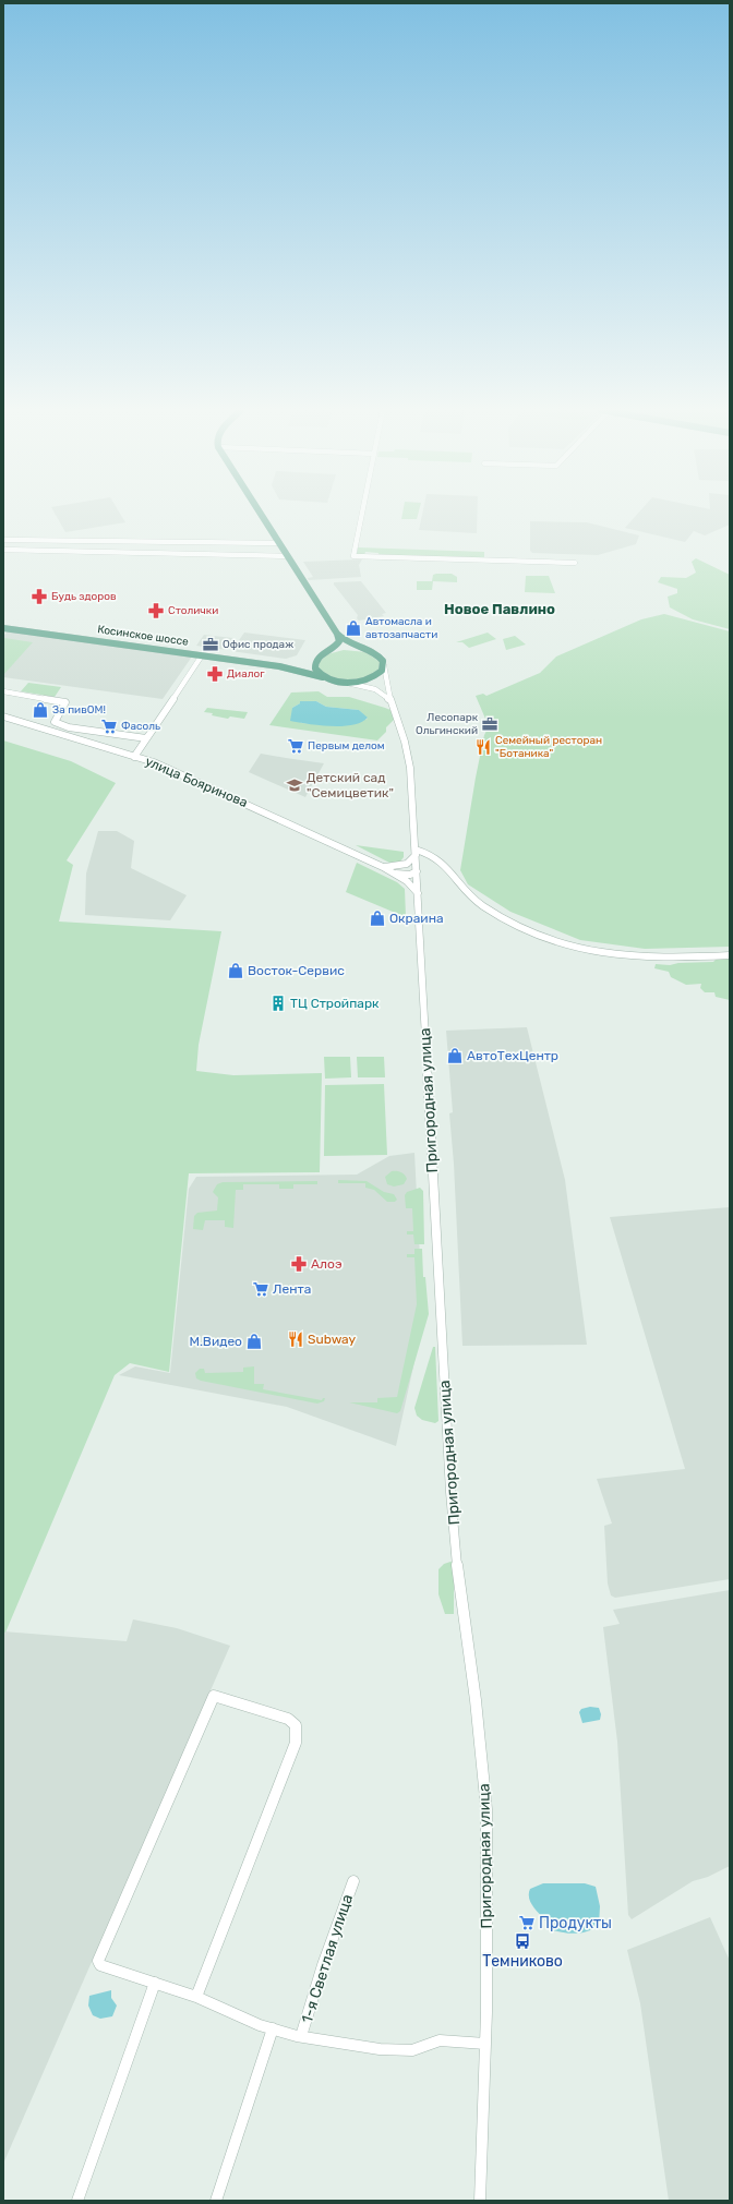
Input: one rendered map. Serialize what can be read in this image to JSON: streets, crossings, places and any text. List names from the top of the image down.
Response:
{
  "streets": {
    "main road": ["Косинское шоссе"],
    "street": ["улица Бояринова", "Пригородная улица", "1-я Светлая улица"]
  },
  "crossings": [
    ["улица Бояринова", "Пригородная улица"]
  ],
  "districts": ["Новое Павлино"],
  "places": {
    "pharmacy": [
      "Будь здоров",
      "Столички",
      "Диалог",
      "Алоэ"
    ],
    "shop": [
      "Автомасла и автозапчасти",
      "За пивОМ!",
      "Окраина",
      "Восток-Сервис",
      "АвтоТехЦентр",
      "М.Видео"
    ],
    "office": ["Офис продаж", "Лесопарк Ольгинский"],
    "supermarket": [
      "Фасоль",
      "Первым делом",
      "Лента",
      "Продукты"
    ],
    "restaurant": ["Семейный ресторан \"Ботаника\"", "Subway"],
    "school or university": ["Детский сад \"Семицветик\""],
    "building": ["ТЦ Стройпарк"],
    "bus stop": ["Темниково"]
  }
}
